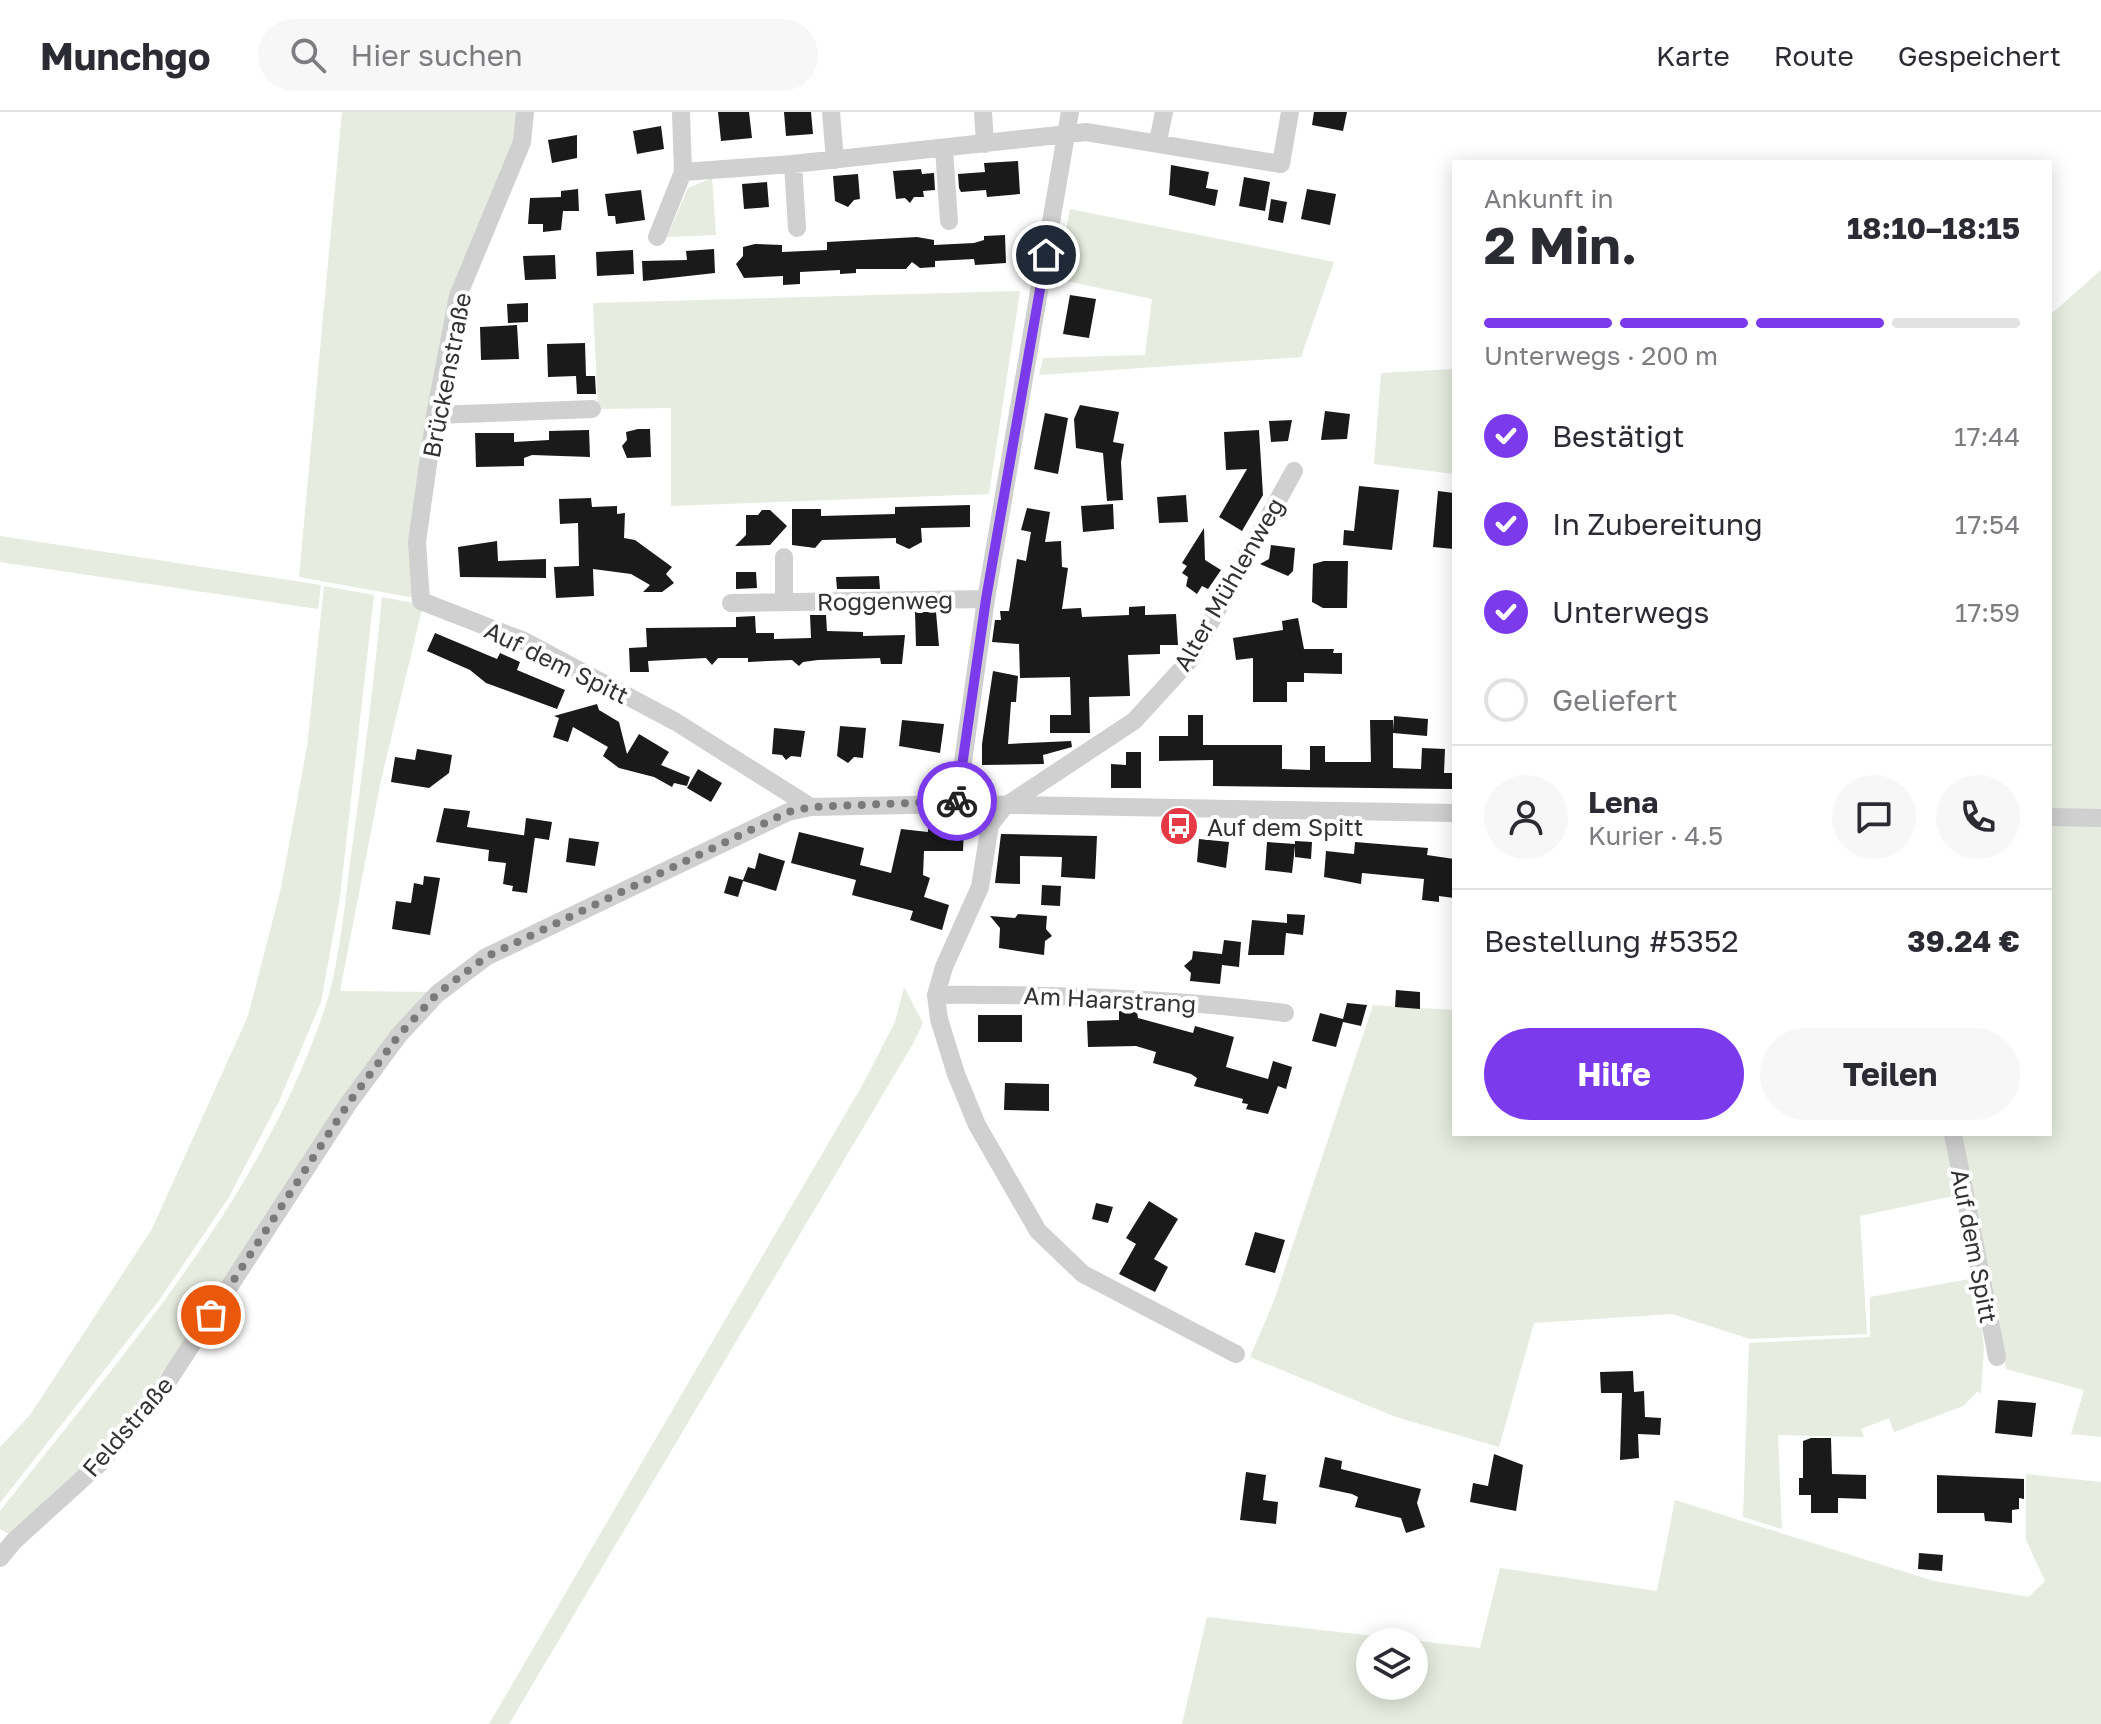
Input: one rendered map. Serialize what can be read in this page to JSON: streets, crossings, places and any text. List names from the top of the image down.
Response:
{
  "streets": {
    "street": [
      "Brückenstraße",
      "Alter Mühlenweg",
      "Roggenweg",
      "Auf dem Spitt",
      "Am Haarstrang",
      "Feldstraße"
    ]
  },
  "crossings": [
    ["Brückenstraße", "Auf dem Spitt"],
    ["Auf dem Spitt", "Feldstraße"]
  ],
  "places": {
    "bus stop": ["Auf dem Spitt"]
  },
  "page": {
    "header": "Munchgo",
    "search": "Hier suchen",
    "nav": ["Karte", "Route", "Gespeichert"],
    "heading": ["2 Min.", "Ankunft in", "18:10–18:15"],
    "panel": [
      "Lena",
      "Kurier · 4.5",
      "Bestellung #5352",
      "39.24 €"
    ],
    "bar": "Unterwegs · 200 m",
    "list": [
      ["Bestätigt", "17:44"],
      ["In Zubereitung", "17:54"],
      ["Unterwegs", "17:59"],
      "Geliefert"
    ],
    "buttons": ["Hilfe", "Teilen"]
  }
}
